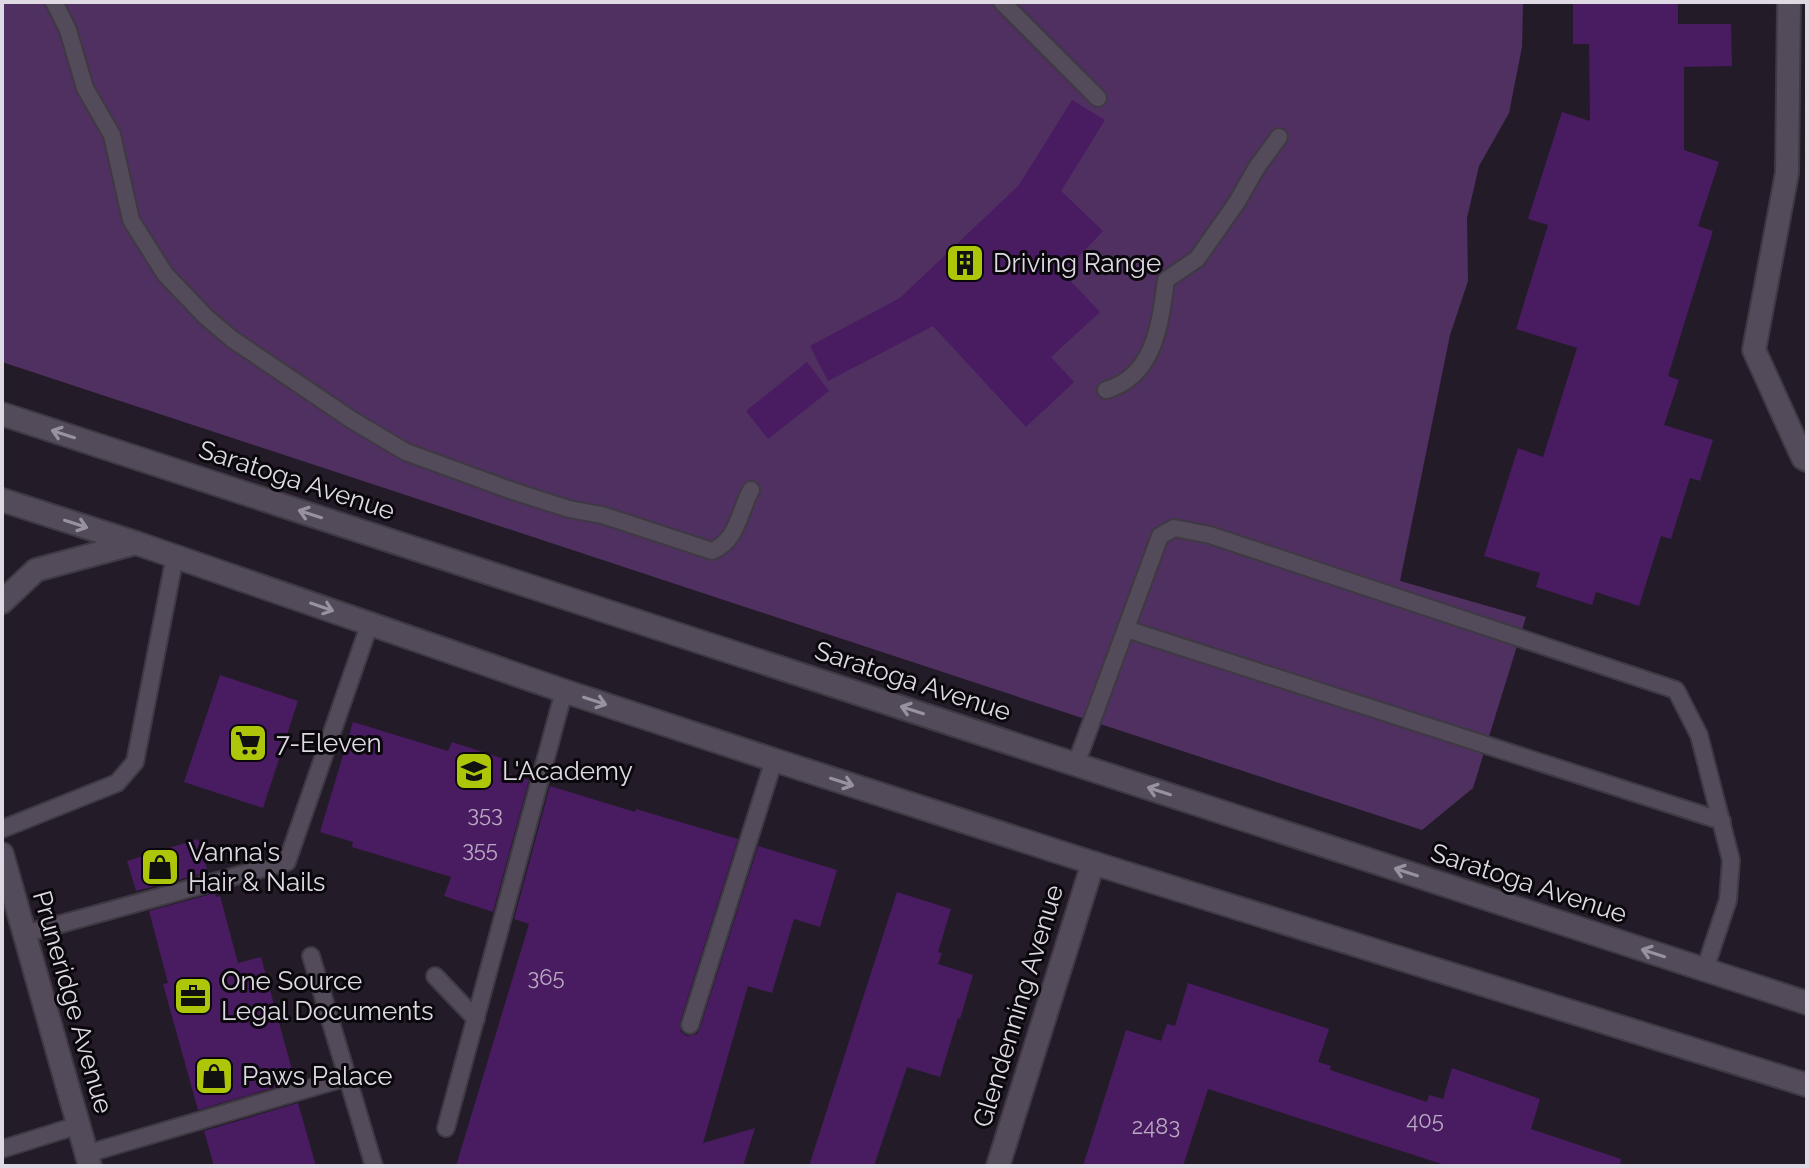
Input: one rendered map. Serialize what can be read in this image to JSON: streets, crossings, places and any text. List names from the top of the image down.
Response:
{
  "streets": {
    "main road": ["Saratoga Avenue", "Pruneridge Avenue", "Glendenning Avenue"]
  },
  "places": {
    "building": ["Driving Range"],
    "supermarket": ["7-Eleven"],
    "school or university": ["L'Academy"],
    "shop": ["Vanna's Hair & Nails", "Paws Palace"],
    "office": ["One Source Legal Documents"]
  },
  "house_numbers": [
    "353",
    "355",
    "365",
    "405",
    "2483"
  ]
}
